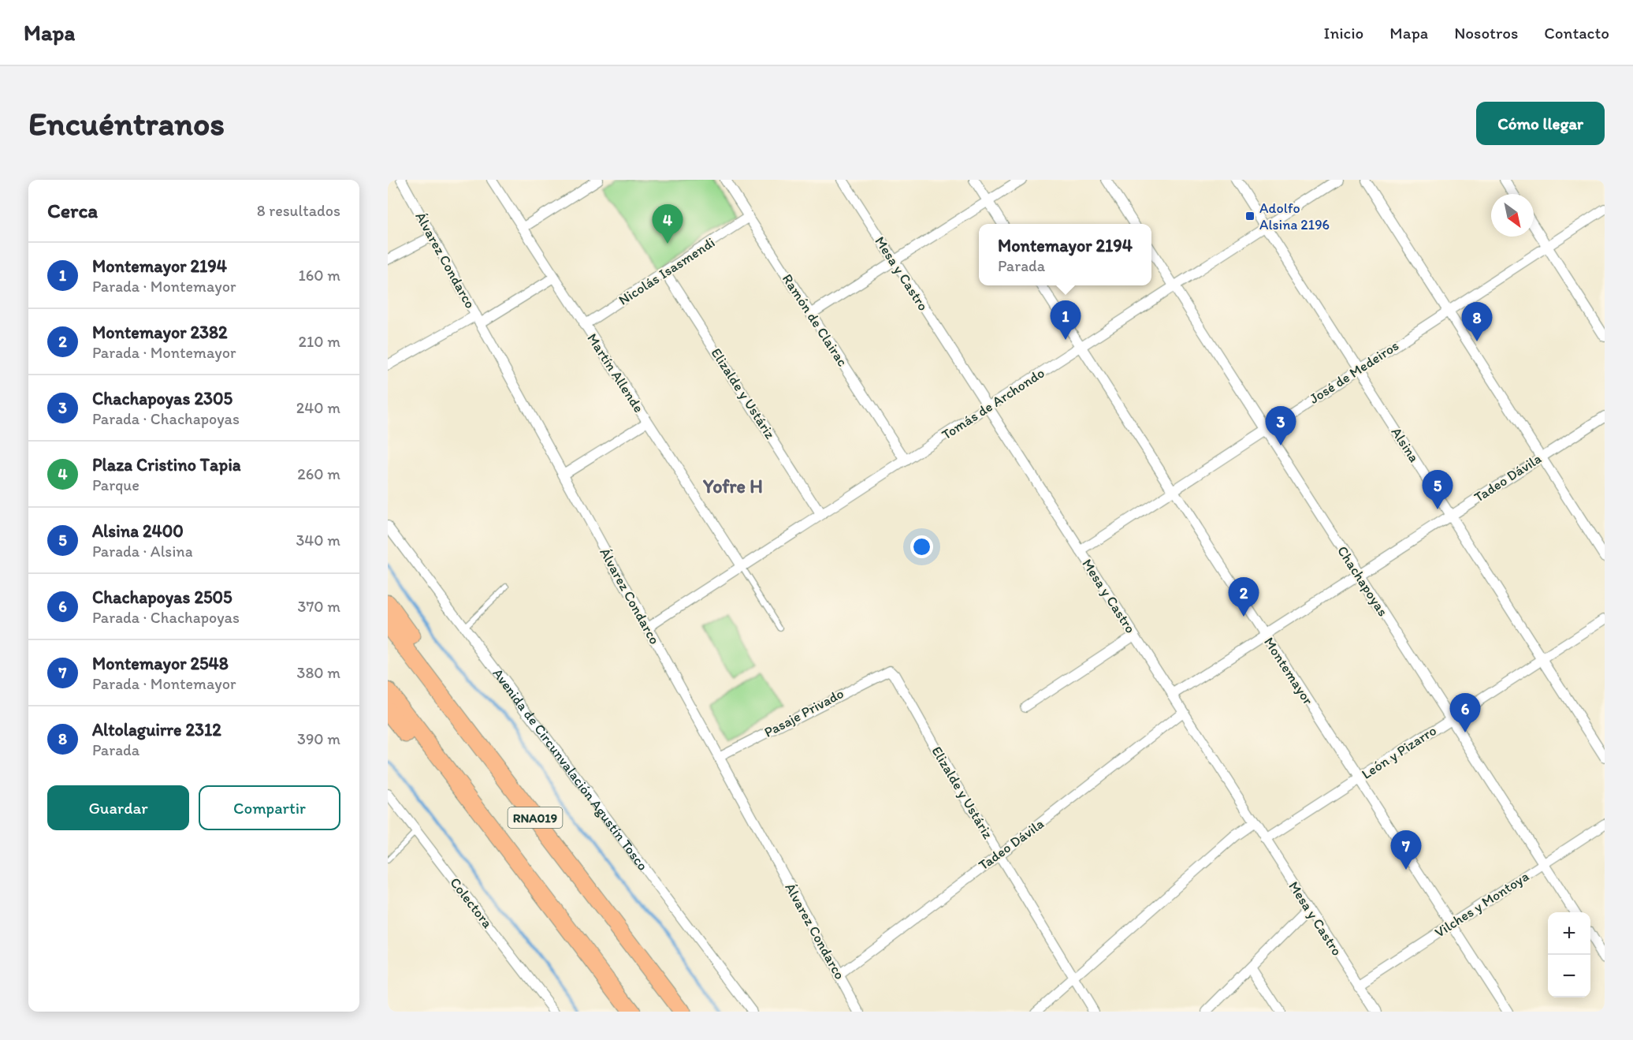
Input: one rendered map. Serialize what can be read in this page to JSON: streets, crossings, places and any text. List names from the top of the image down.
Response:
{
  "streets": {
    "highway": ["RNA019"],
    "street": [
      "Álvarez Condarco",
      "Nicolás Isasmendi",
      "Mesa y Castro",
      "Ramón de Clairac",
      "José de Medeiros",
      "Martín Allende",
      "Elizalde y Ustáriz",
      "Tomás de Archondo",
      "Alsina",
      "Tadeo Dávila",
      "Chachapoyas",
      "Montemayor",
      "Pasaje Privado",
      "León y Pizarro",
      "Avenida de Circunvalación Agustín Tosco",
      "Colectora",
      "Vilches y Montoya"
    ]
  },
  "crossings": [
    ["Álvarez Condarco", "Tomás de Archondo"],
    ["Álvarez Condarco", "Tadeo Dávila"],
    ["Álvarez Condarco", "Pasaje Privado"],
    ["Nicolás Isasmendi", "Ramón de Clairac"],
    ["Nicolás Isasmendi", "Martín Allende"],
    ["Nicolás Isasmendi", "Elizalde y Ustáriz"],
    ["Mesa y Castro", "José de Medeiros"],
    ["Mesa y Castro", "Tomás de Archondo"],
    ["Mesa y Castro", "Tadeo Dávila"],
    ["Mesa y Castro", "León y Pizarro"],
    ["Mesa y Castro", "Vilches y Montoya"],
    ["Ramón de Clairac", "Tomás de Archondo"],
    ["José de Medeiros", "Alsina"],
    ["José de Medeiros", "Chachapoyas"],
    ["José de Medeiros", "Montemayor"],
    ["Martín Allende", "Tomás de Archondo"],
    ["Elizalde y Ustáriz", "Tomás de Archondo"],
    ["Elizalde y Ustáriz", "Tadeo Dávila"],
    ["Elizalde y Ustáriz", "Pasaje Privado"],
    ["Tomás de Archondo", "Alsina"],
    ["Tomás de Archondo", "Chachapoyas"],
    ["Tomás de Archondo", "Montemayor"],
    ["Alsina", "Tadeo Dávila"],
    ["Alsina", "León y Pizarro"],
    ["Tadeo Dávila", "Chachapoyas"],
    ["Tadeo Dávila", "Montemayor"],
    ["Chachapoyas", "León y Pizarro"],
    ["Chachapoyas", "Vilches y Montoya"],
    ["Montemayor", "León y Pizarro"],
    ["Montemayor", "Vilches y Montoya"]
  ],
  "districts": ["Yofre H"],
  "places": {
    "transit": ["Adolfo Alsina 2196"]
  },
  "north": "bottom right",
  "page": {
    "header": "Mapa",
    "nav": [
      "Inicio",
      "Mapa",
      "Nosotros",
      "Contacto"
    ],
    "buttons": [
      "Cómo llegar",
      ["Guardar", "Compartir"]
    ],
    "title": "Encuéntranos",
    "heading": ["Cerca", "8 resultados"],
    "pins": [
      "4",
      "1",
      "8",
      "3",
      "5",
      "2",
      "6",
      "7"
    ],
    "popup": ["Montemayor 2194", "Parada"],
    "list": [
      {
        "mark": "1",
        "name": "Montemayor 2194",
        "note": "Parada · Montemayor",
        "value": "160 m"
      },
      {
        "mark": "2",
        "name": "Montemayor 2382",
        "note": "Parada · Montemayor",
        "value": "210 m"
      },
      {
        "mark": "3",
        "name": "Chachapoyas 2305",
        "note": "Parada · Chachapoyas",
        "value": "240 m"
      },
      {
        "mark": "4",
        "name": "Plaza Cristino Tapia",
        "note": "Parque",
        "value": "260 m"
      },
      {
        "mark": "5",
        "name": "Alsina 2400",
        "note": "Parada · Alsina",
        "value": "340 m"
      },
      {
        "mark": "6",
        "name": "Chachapoyas 2505",
        "note": "Parada · Chachapoyas",
        "value": "370 m"
      },
      {
        "mark": "7",
        "name": "Montemayor 2548",
        "note": "Parada · Montemayor",
        "value": "380 m"
      },
      {
        "mark": "8",
        "name": "Altolaguirre 2312",
        "note": "Parada",
        "value": "390 m"
      }
    ],
    "map_buttons": ["+", "−"]
  }
}
